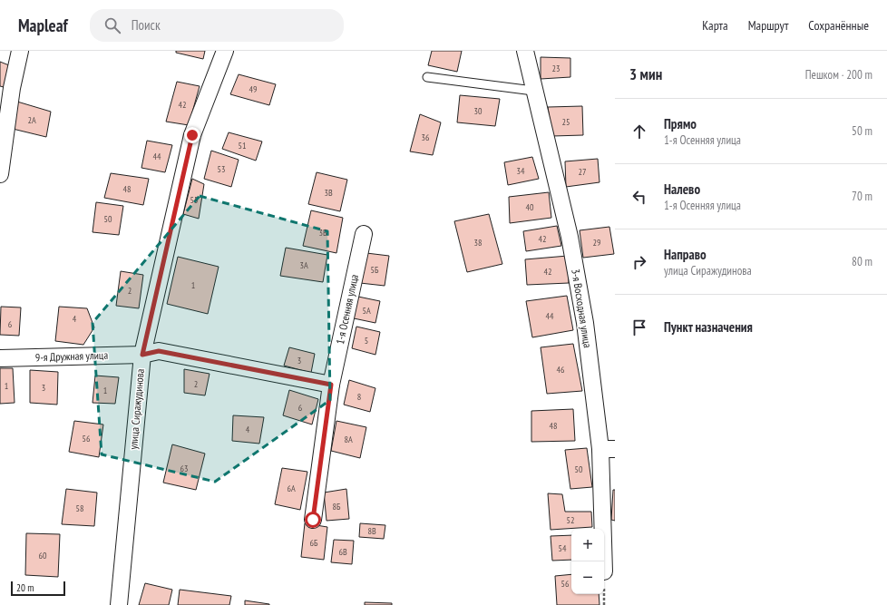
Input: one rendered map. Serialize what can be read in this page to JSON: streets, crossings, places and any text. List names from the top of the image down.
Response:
{
  "streets": {
    "street": [
      "3-я Восходная улица",
      "1-я Осенняя улица",
      "9-я Дружная улица",
      "улица Сиражудинова"
    ]
  },
  "crossings": [
    ["9-я Дружная улица", "улица Сиражудинова"]
  ],
  "house_numbers": [
    "23",
    "49",
    "42",
    "30",
    "2А",
    "25",
    "36",
    "51",
    "44",
    "53",
    "34",
    "27",
    "48",
    "3В",
    "55",
    "40",
    "50",
    "3Б",
    "42",
    "38",
    "29",
    "3А",
    "5Б",
    "42",
    "1",
    "2",
    "5А",
    "44",
    "4",
    "6",
    "5",
    "3",
    "46",
    "2",
    "1",
    "3",
    "1",
    "8",
    "6",
    "48",
    "4",
    "56",
    "8А",
    "63",
    "50",
    "6А",
    "8Б",
    "58",
    "52",
    "8В",
    "6Б",
    "54",
    "6В",
    "60",
    "56"
  ],
  "scale_bar": "20 m",
  "page": {
    "header": "Mapleaf",
    "search": "Поиск",
    "nav": ["Карта", "Маршрут", "Сохранённые"],
    "heading": ["3 мин", "Пешком · 200 m"],
    "list": [
      ["Прямо", "1-я Осенняя улица", "50 m"],
      ["Налево", "1-я Осенняя улица", "70 m"],
      ["Направо", "улица Сиражудинова", "80 m"],
      "Пункт назначения"
    ],
    "map_buttons": ["+", "−"],
    "scale": "20 m"
  }
}
